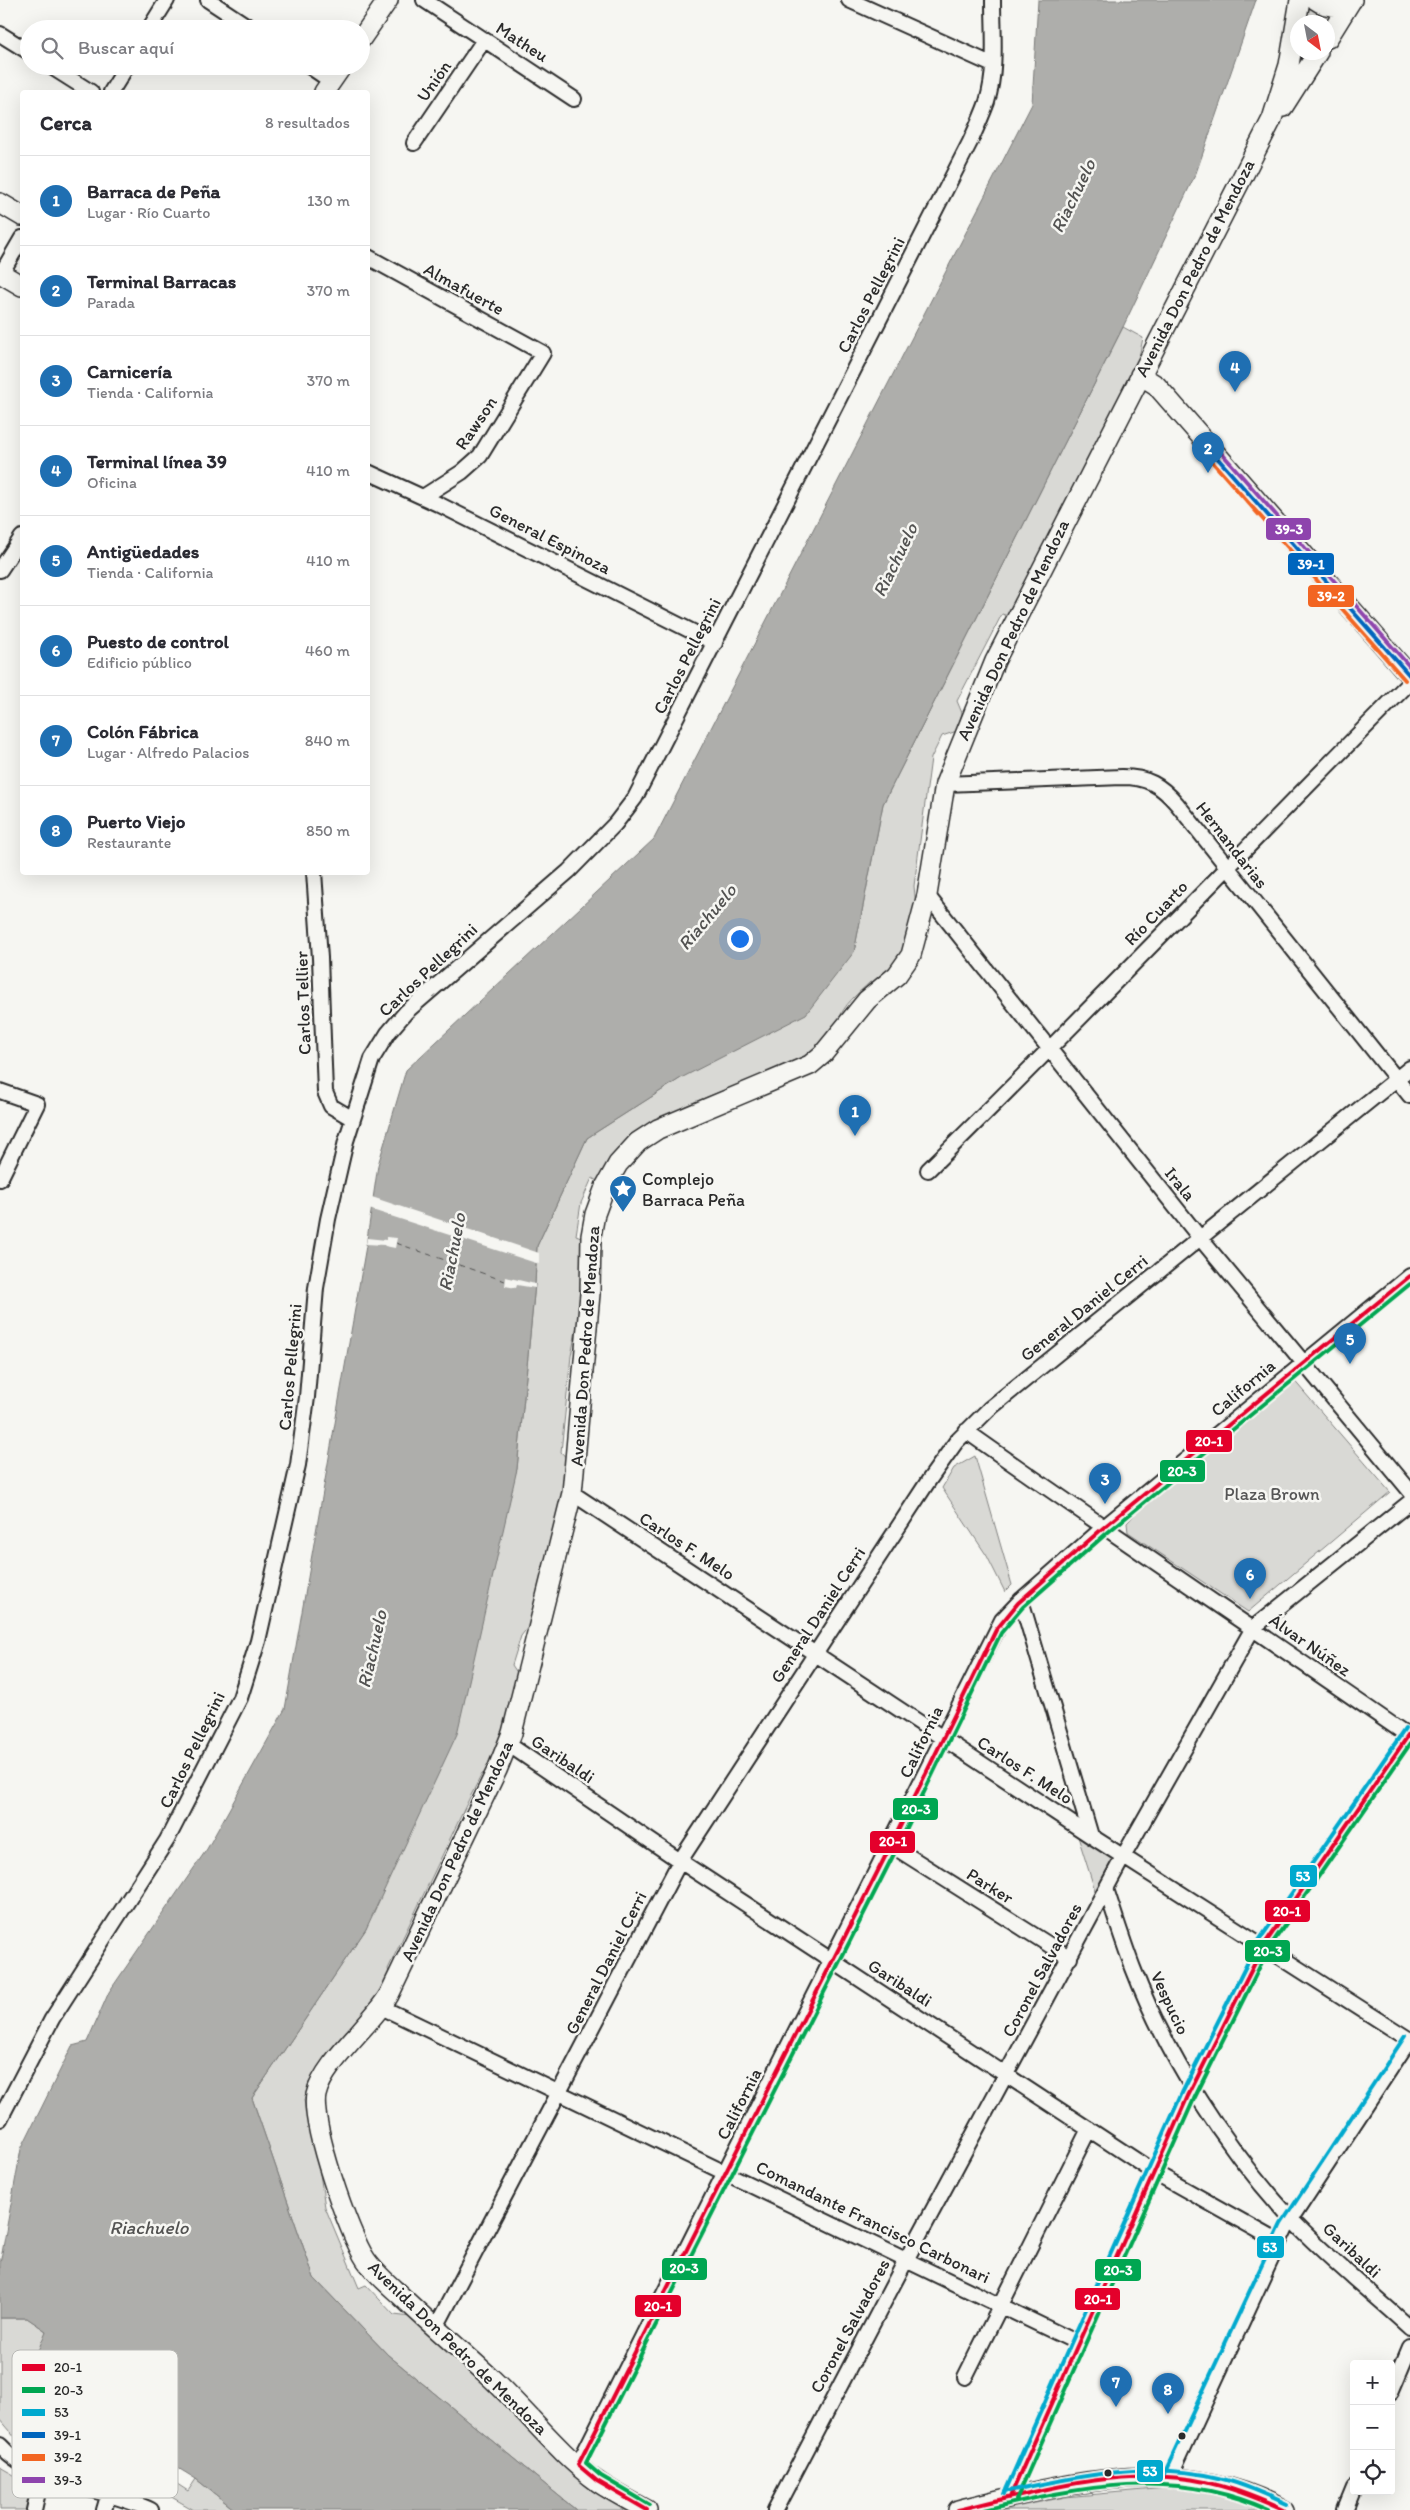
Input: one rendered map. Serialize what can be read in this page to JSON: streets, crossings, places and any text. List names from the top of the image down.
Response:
{
  "streets": {
    "main road": ["Avenida Don Pedro de Mendoza"],
    "street": [
      "Matheu",
      "Unión",
      "Almafuerte",
      "Carlos Pellegrini",
      "Rawson",
      "General Espinoza",
      "Hernandarias",
      "Río Cuarto",
      "Carlos Tellier",
      "Irala",
      "General Daniel Cerri",
      "California",
      "Carlos F. Melo",
      "Álvar Núñez",
      "Garibaldi",
      "Parker",
      "Coronel Salvadores",
      "Vespucio",
      "Comandante Francisco Carbonari"
    ]
  },
  "crossings": [
    ["Matheu", "Unión"],
    ["Avenida Don Pedro de Mendoza", "Hernandarias"],
    ["Avenida Don Pedro de Mendoza", "Irala"],
    ["Avenida Don Pedro de Mendoza", "General Daniel Cerri"],
    ["Avenida Don Pedro de Mendoza", "California"],
    ["Avenida Don Pedro de Mendoza", "Carlos F. Melo"],
    ["Avenida Don Pedro de Mendoza", "Garibaldi"],
    ["Avenida Don Pedro de Mendoza", "Comandante Francisco Carbonari"],
    ["Almafuerte", "Rawson"],
    ["Carlos Pellegrini", "General Espinoza"],
    ["Carlos Pellegrini", "Carlos Tellier"],
    ["Rawson", "General Espinoza"],
    ["Hernandarias", "Río Cuarto"],
    ["Hernandarias", "General Daniel Cerri"],
    ["Río Cuarto", "Irala"],
    ["Irala", "General Daniel Cerri"],
    ["Irala", "California"],
    ["General Daniel Cerri", "Carlos F. Melo"],
    ["General Daniel Cerri", "Álvar Núñez"],
    ["General Daniel Cerri", "Garibaldi"],
    ["General Daniel Cerri", "Comandante Francisco Carbonari"],
    ["California", "Carlos F. Melo"],
    ["California", "Álvar Núñez"],
    ["California", "Garibaldi"],
    ["California", "Parker"],
    ["California", "Comandante Francisco Carbonari"],
    ["Carlos F. Melo", "Coronel Salvadores"],
    ["Álvar Núñez", "Coronel Salvadores"],
    ["Garibaldi", "Coronel Salvadores"],
    ["Garibaldi", "Vespucio"],
    ["Parker", "Coronel Salvadores"],
    ["Coronel Salvadores", "Vespucio"],
    ["Coronel Salvadores", "Comandante Francisco Carbonari"]
  ],
  "water": ["Riachuelo"],
  "parks": ["Plaza Brown"],
  "places": {
    "place": ["Complejo Barraca Peña"]
  },
  "lines": [
    "transit line 39-3",
    "transit line 39-1",
    "transit line 39-2",
    "transit line 20-1",
    "transit line 20-3",
    "transit line 53"
  ],
  "legend": [
    "20-1",
    "20-3",
    "53",
    "39-1",
    "39-2",
    "39-3"
  ],
  "north": "bottom right",
  "page": {
    "search": "Buscar aquí",
    "heading": ["Cerca", "8 resultados"],
    "list": [
      {
        "mark": "1",
        "name": "Barraca de Peña",
        "note": "Lugar · Río Cuarto",
        "value": "130 m"
      },
      {
        "mark": "2",
        "name": "Terminal Barracas",
        "note": "Parada",
        "value": "370 m"
      },
      {
        "mark": "3",
        "name": "Carnicería",
        "note": "Tienda · California",
        "value": "370 m"
      },
      {
        "mark": "4",
        "name": "Terminal línea 39",
        "note": "Oficina",
        "value": "410 m"
      },
      {
        "mark": "5",
        "name": "Antigüedades",
        "note": "Tienda · California",
        "value": "410 m"
      },
      {
        "mark": "6",
        "name": "Puesto de control",
        "note": "Edificio público",
        "value": "460 m"
      },
      {
        "mark": "7",
        "name": "Colón Fábrica",
        "note": "Lugar · Alfredo Palacios",
        "value": "840 m"
      },
      {
        "mark": "8",
        "name": "Puerto Viejo",
        "note": "Restaurante",
        "value": "850 m"
      }
    ],
    "pins": [
      "4",
      "2",
      "1",
      "5",
      "3",
      "6",
      "7",
      "8"
    ],
    "map_buttons": ["+", "−"]
  }
}
